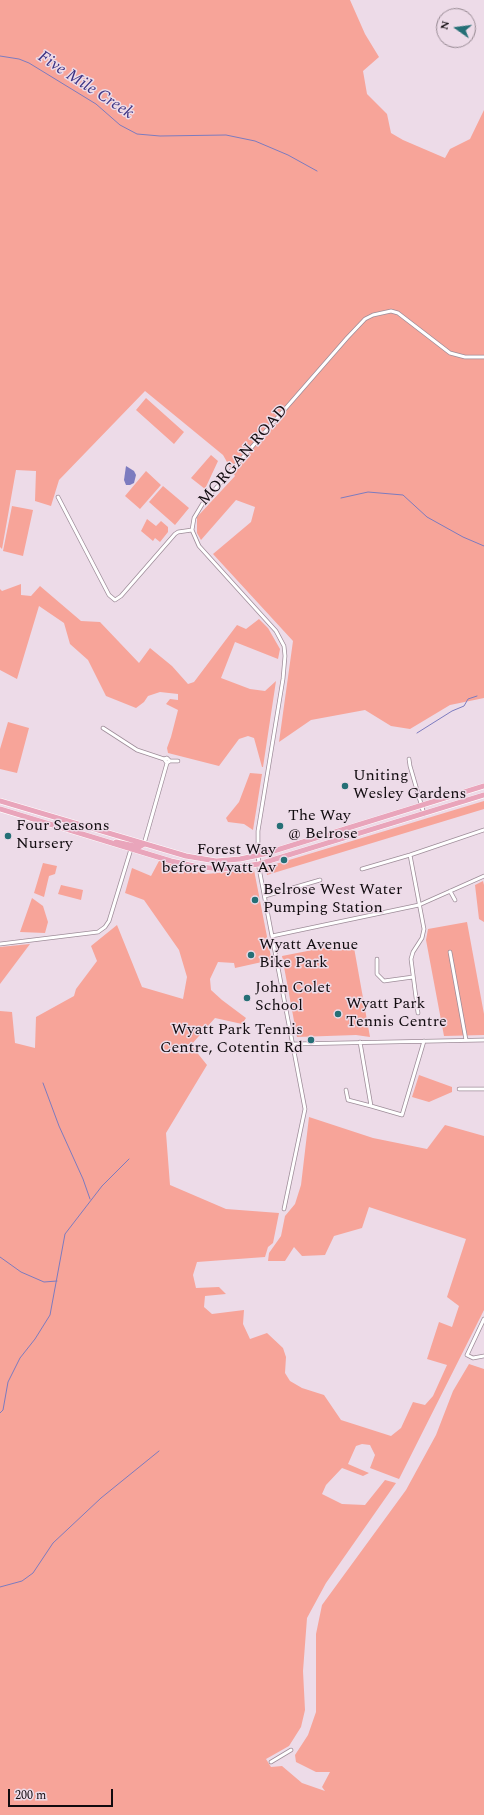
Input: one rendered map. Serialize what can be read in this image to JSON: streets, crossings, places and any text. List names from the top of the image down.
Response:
{
  "streets": {
    "street": ["MORGAN ROAD"]
  },
  "water": ["Five Mile Creek"],
  "places": [
    "Uniting Wesley Gardens",
    "The Way @ Belrose",
    "Four Seasons Nursery",
    "Forest Way before Wyatt Av",
    "Belrose West Water Pumping Station",
    "Wyatt Avenue Bike Park",
    "John Colet School",
    "Wyatt Park Tennis Centre",
    "Wyatt Park Tennis Centre, Cotentin Rd"
  ],
  "scale_bar": "200 m",
  "north": "left"
}
